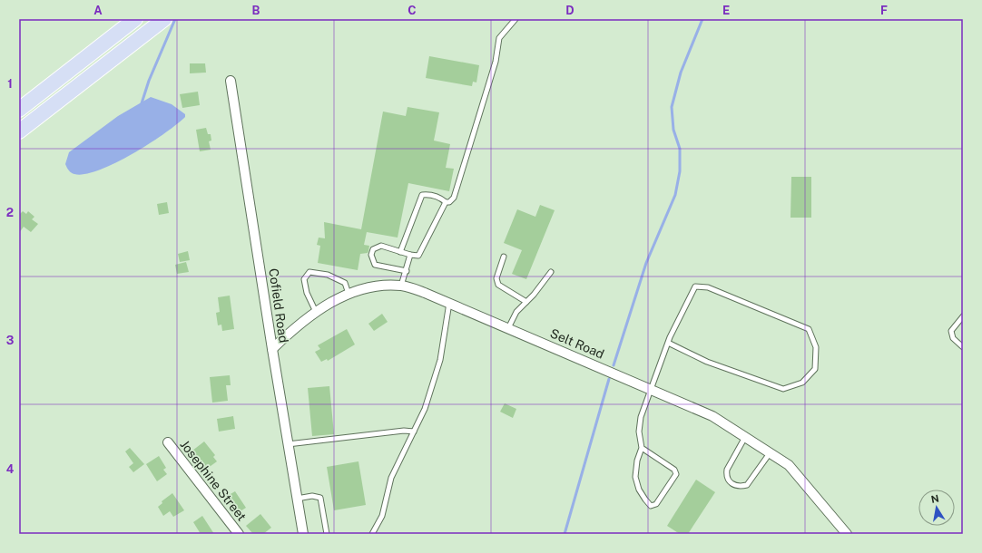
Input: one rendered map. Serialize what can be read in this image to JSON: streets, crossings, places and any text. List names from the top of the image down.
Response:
{
  "streets": {
    "street": ["Cofield Road", "Selt Road", "Josephine Street"]
  },
  "crossings": [
    ["Cofield Road", "Selt Road"]
  ],
  "north": "top",
  "grid": {
    "columns": [
      "A",
      "B",
      "C",
      "D",
      "E",
      "F"
    ],
    "rows": [
      "1",
      "2",
      "3",
      "4"
    ]
  }
}
